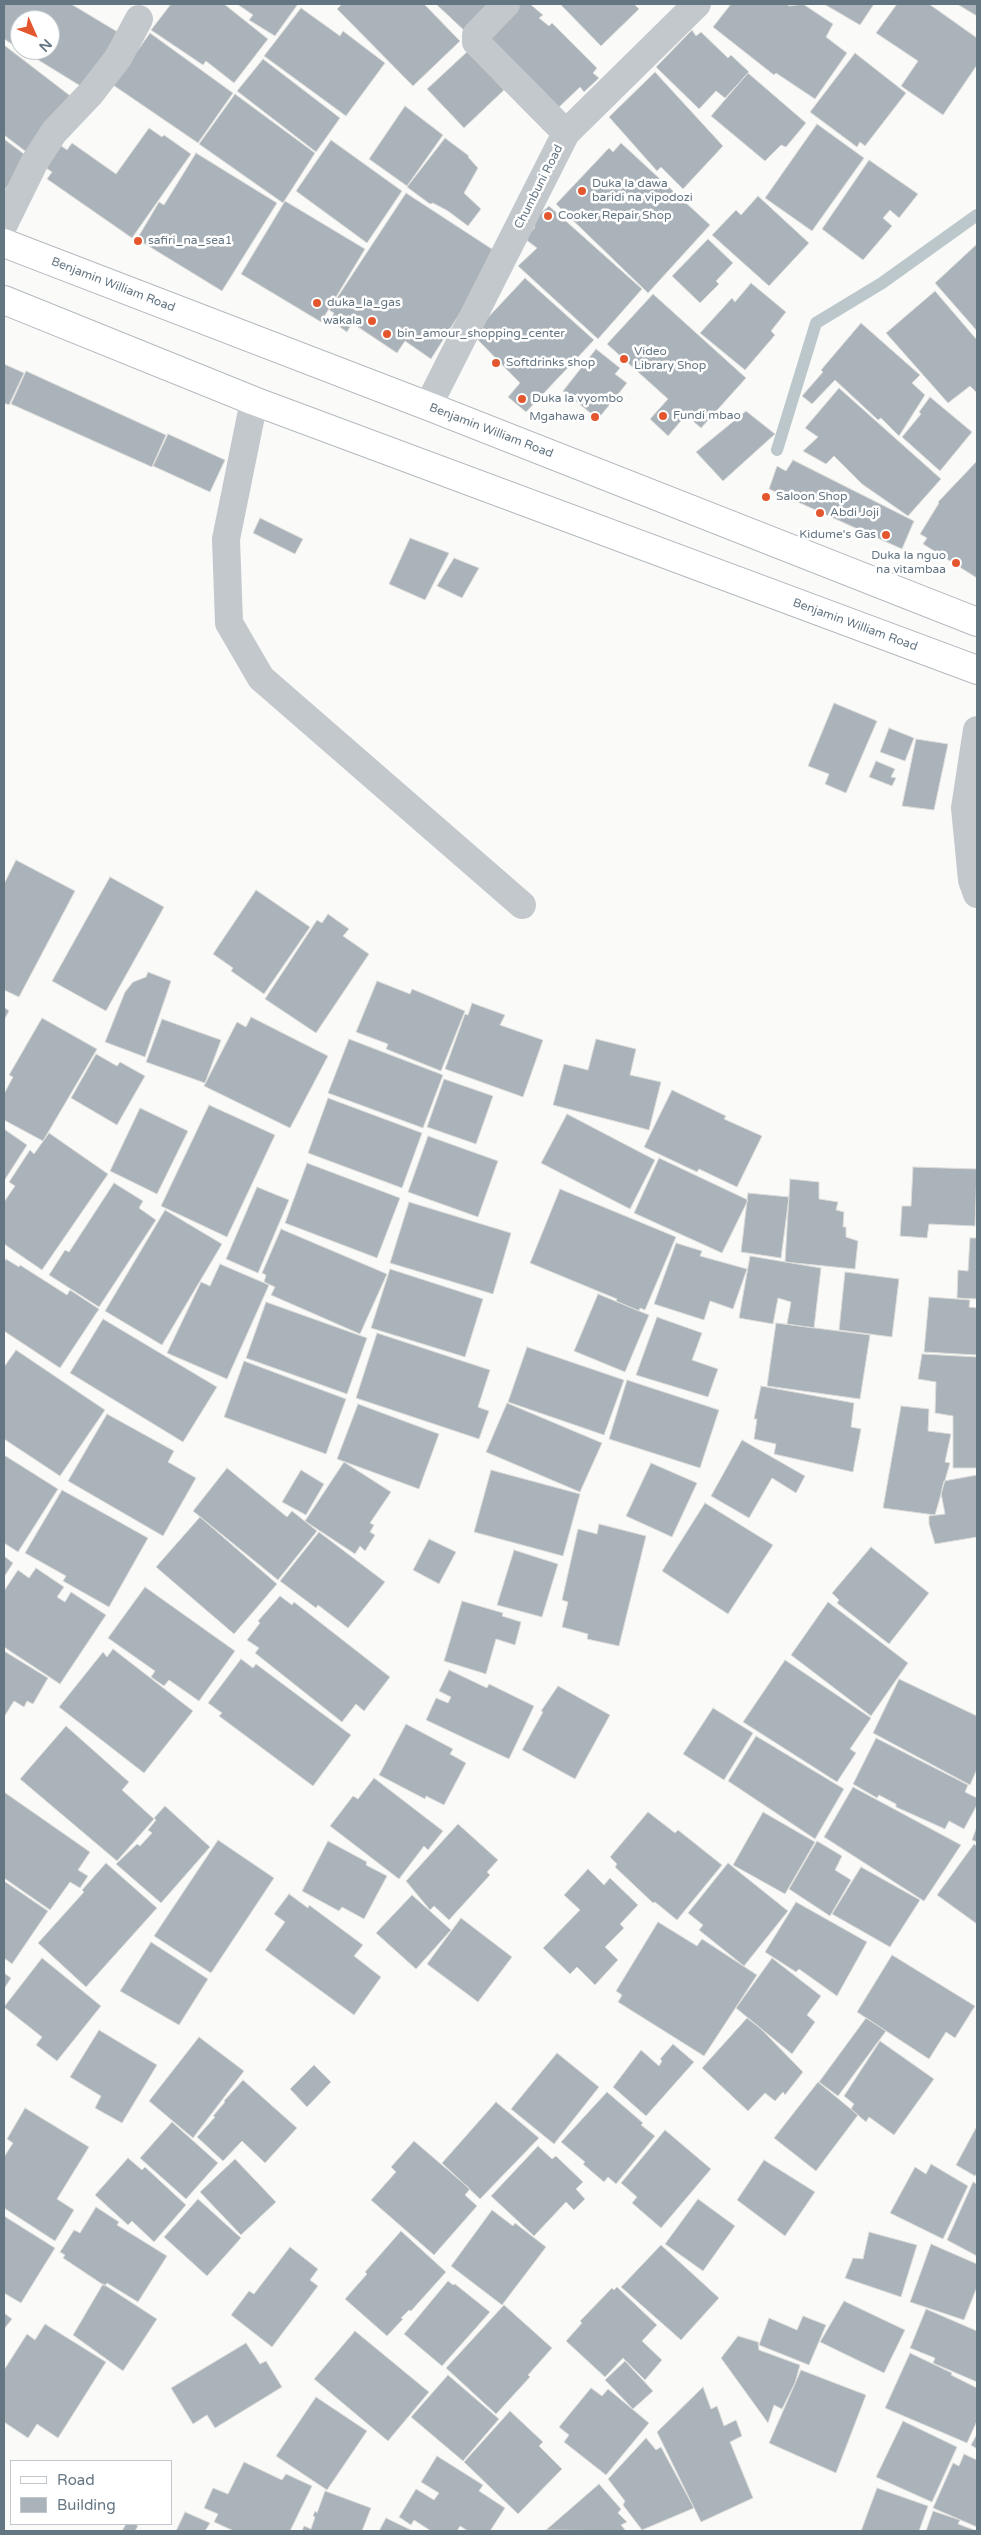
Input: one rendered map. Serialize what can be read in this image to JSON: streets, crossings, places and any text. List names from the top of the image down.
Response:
{
  "streets": {
    "main road": ["Benjamin William Road"],
    "street": ["Chumbuni Road"]
  },
  "crossings": [
    ["Chumbuni Road", "Benjamin William Road"]
  ],
  "places": [
    "Duka la dawa baridi na vipodozi",
    "Cooker Repair Shop",
    "safiri_na_sea1",
    "duka_la_gas",
    "wakala",
    "bin_amour_shopping_center",
    "Video Library Shop",
    "Softdrinks shop",
    "Duka la vyombo",
    "Fundi mbao",
    "Mgahawa",
    "Saloon Shop",
    "Abdi Joji",
    "Kidume's Gas",
    "Duka la nguo na vitambaa"
  ],
  "legend": ["Road", "Building"],
  "north": "bottom right"
}
